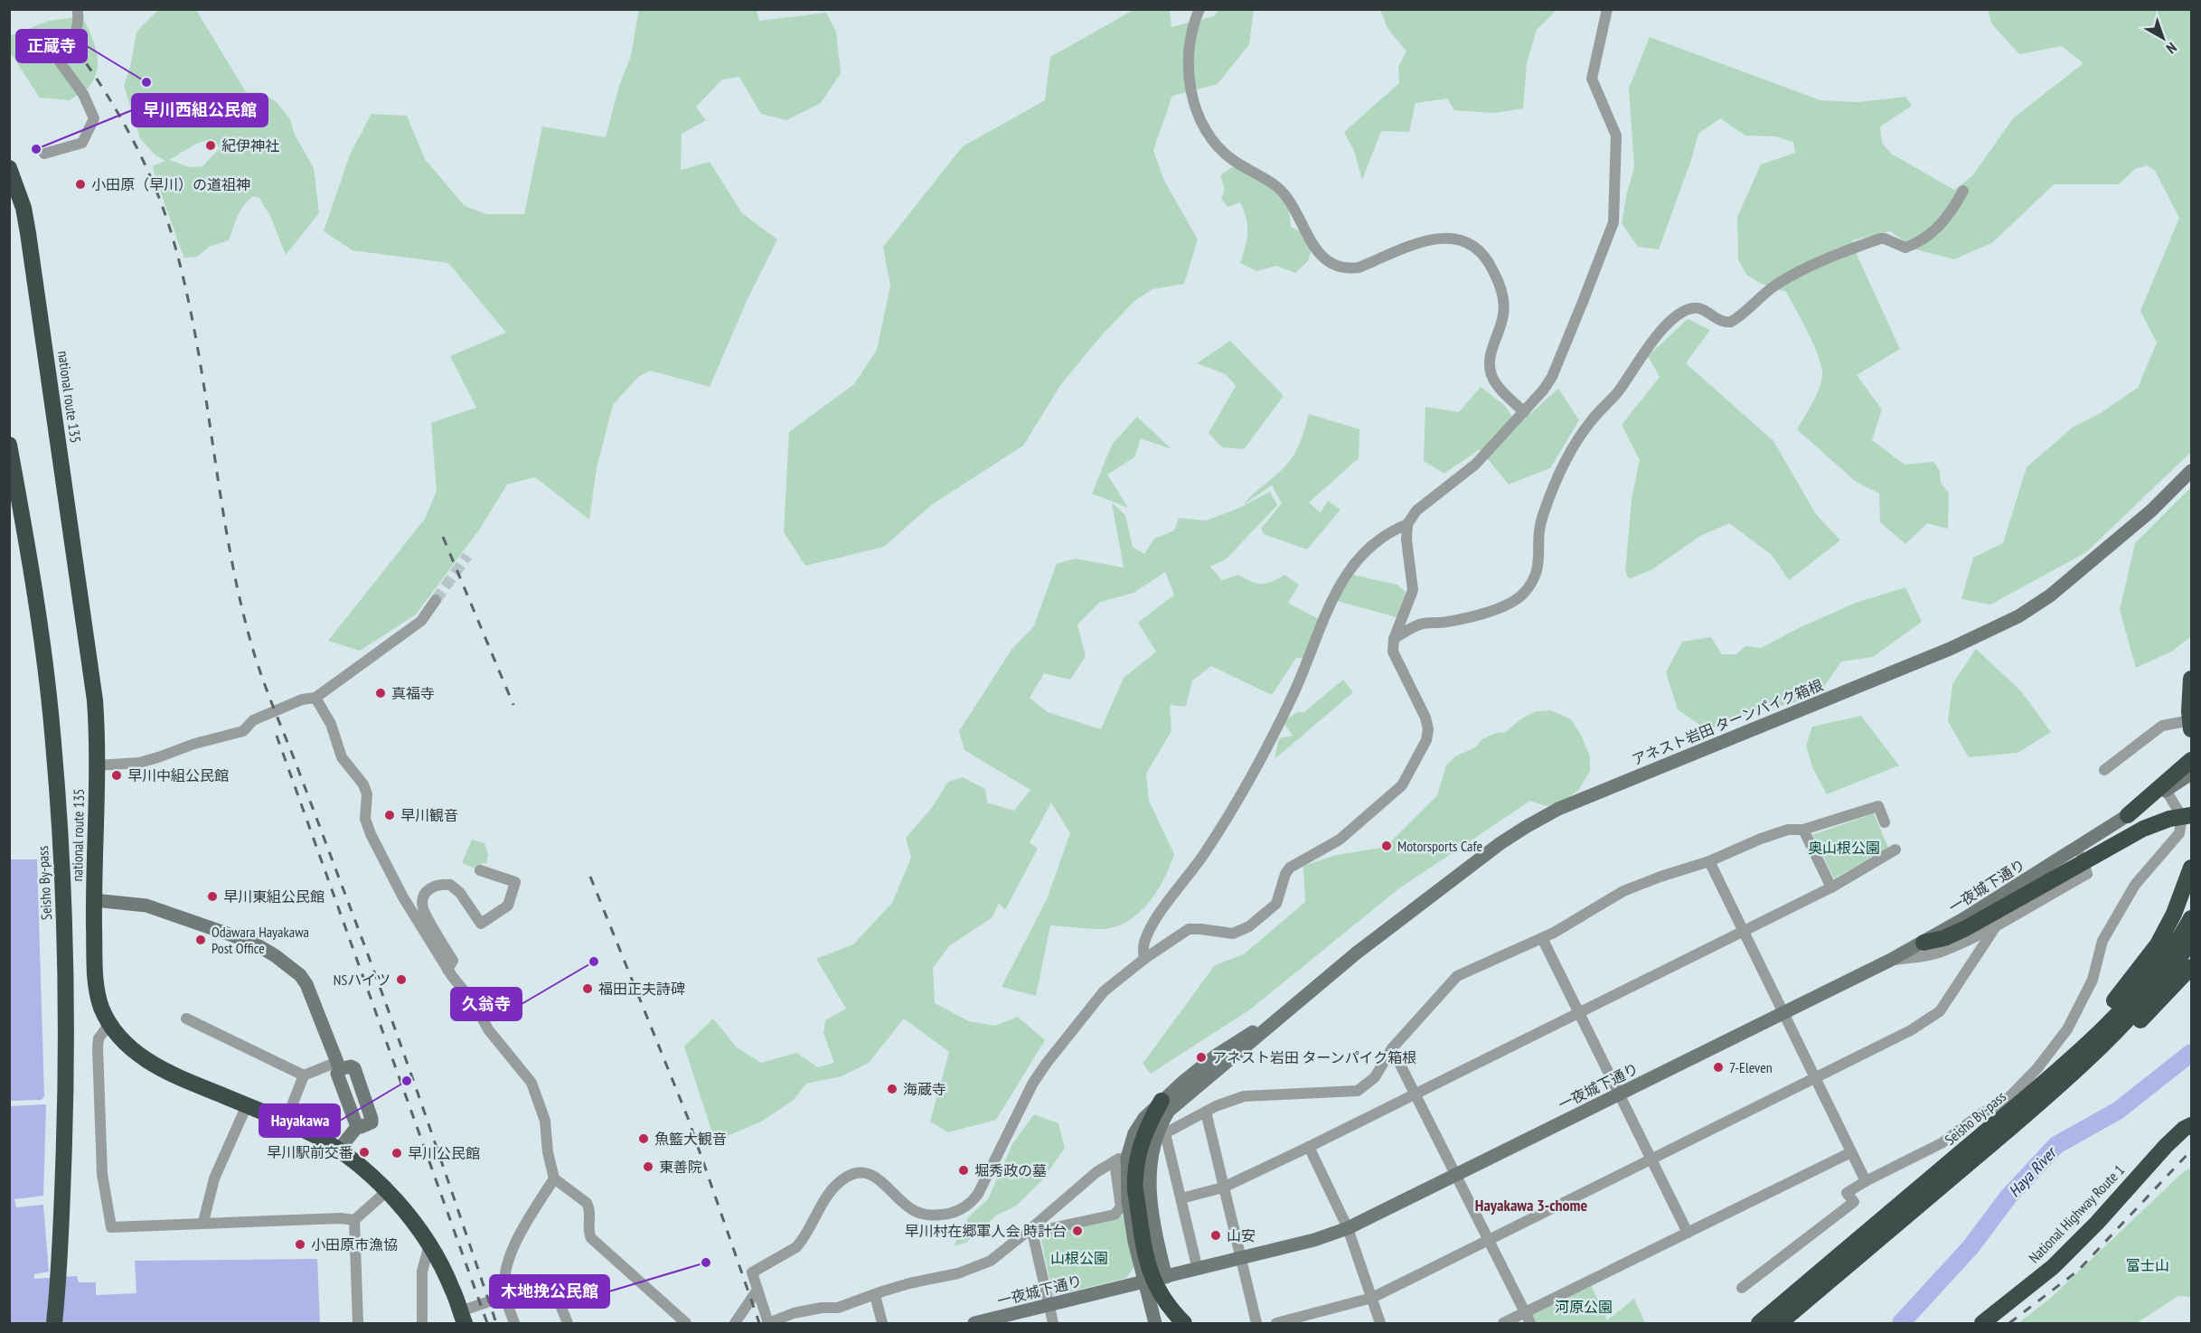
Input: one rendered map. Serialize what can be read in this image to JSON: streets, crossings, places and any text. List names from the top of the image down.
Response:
{
  "streets": {
    "highway": ["national route 135", "Seisho By-pass", "National Highway Route 1"],
    "street": ["アネスト岩田 ターンパイク箱根", "一夜城下通り"]
  },
  "districts": ["Hayakawa 3-chome"],
  "water": ["Haya River"],
  "parks": [
    "奥山根公園",
    "山根公園",
    "富士山",
    "河原公園"
  ],
  "places": [
    "正蔵寺",
    "紀伊神社",
    "早川西組公民館",
    "小田原（早川）の道祖神",
    "真福寺",
    "早川中組公民館",
    "早川観音",
    "Motorsports Cafe",
    "早川東組公民館",
    "Odawara Hayakawa Post Office",
    "久翁寺",
    "NSハイツ",
    "福田正夫詩碑",
    "アネスト岩田 ターンパイク箱根",
    "7-Eleven",
    "Hayakawa",
    "海蔵寺",
    "魚籃大観音",
    "早川駅前交番",
    "早川公民館",
    "東善院",
    "堀秀政の墓",
    "早川村在郷軍人会 時計台",
    "山安",
    "小田原市漁協",
    "木地挽公民館"
  ],
  "north": "bottom right"
}
